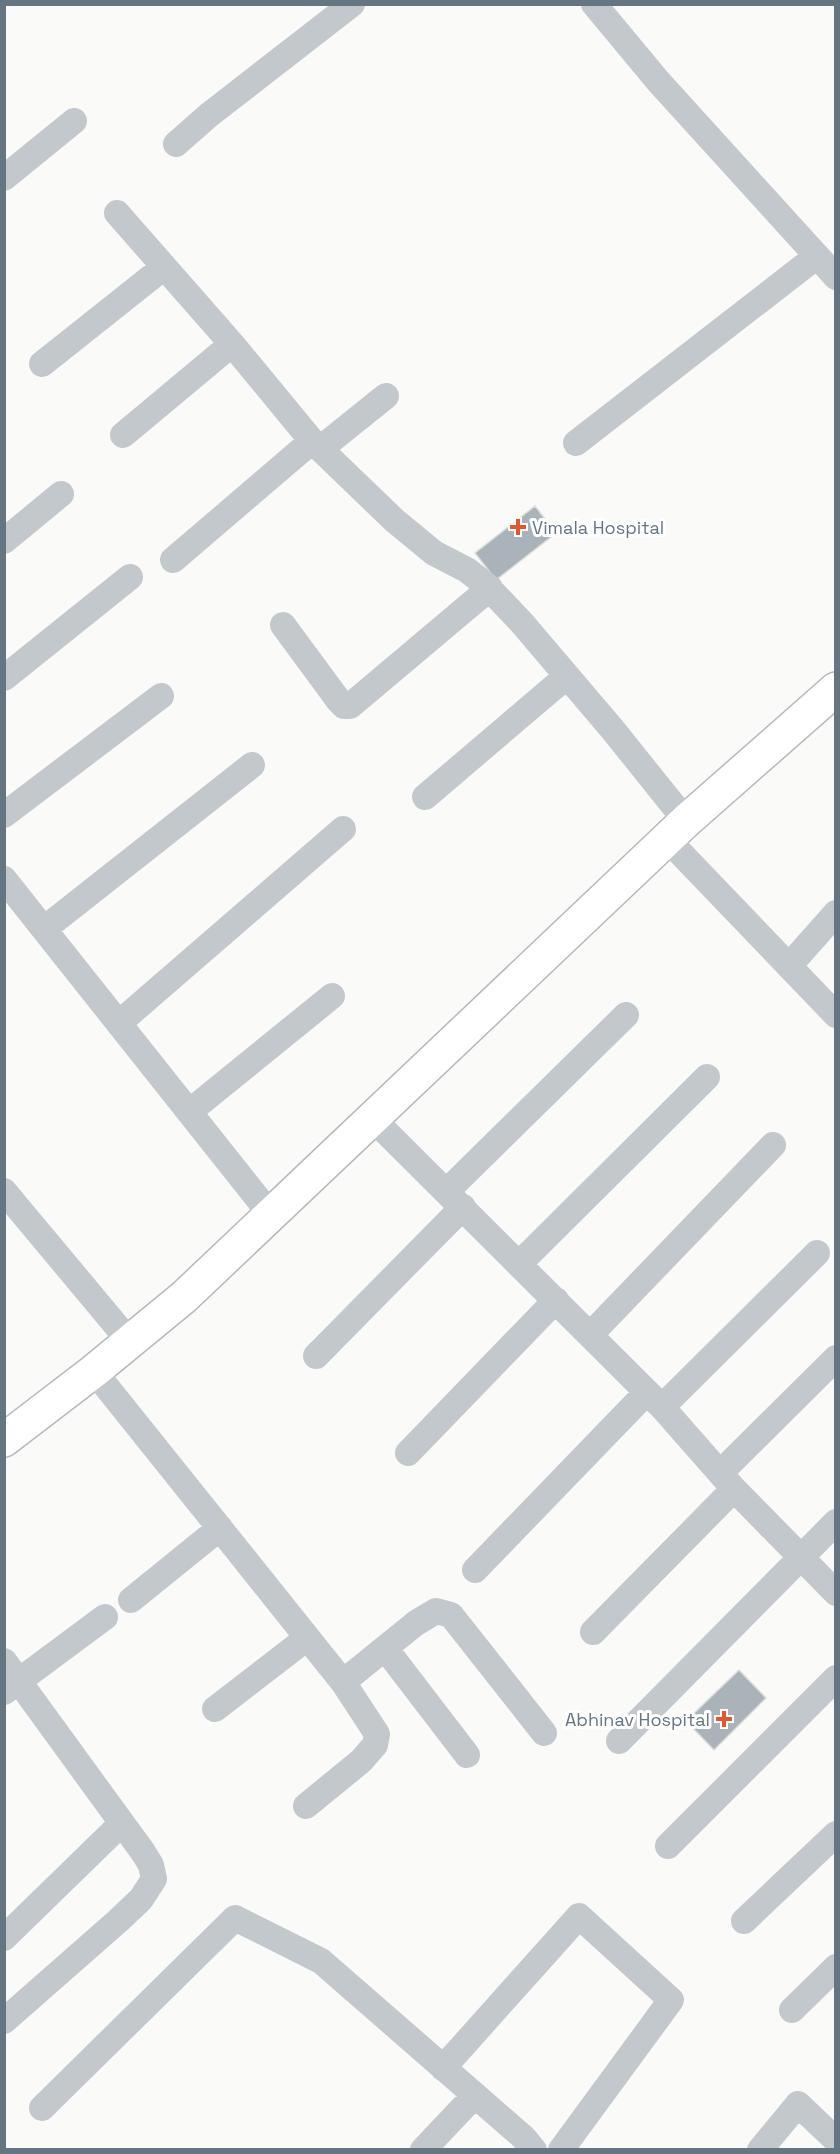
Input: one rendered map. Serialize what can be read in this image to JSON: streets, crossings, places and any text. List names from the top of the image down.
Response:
{
  "places": {
    "health": ["Vimala Hospital", "Abhinav Hospital"]
  }
}
